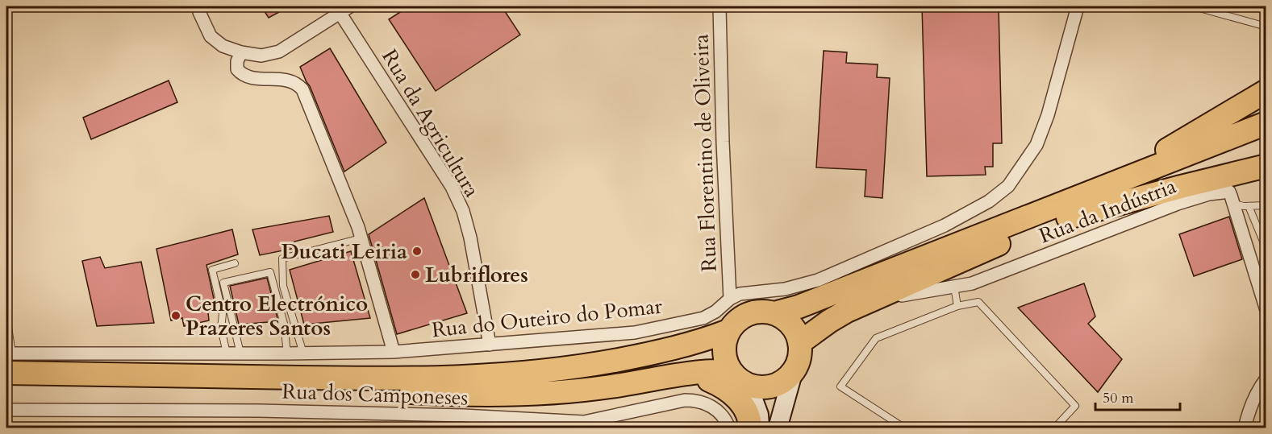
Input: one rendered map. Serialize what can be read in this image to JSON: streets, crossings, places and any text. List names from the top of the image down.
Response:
{
  "streets": {
    "street": [
      "Rua da Agricultura",
      "Rua Florentino de Oliveira",
      "Rua da Indústria",
      "Rua do Outeiro do Pomar",
      "Rua dos Camponeses"
    ]
  },
  "crossings": [
    ["Rua da Agricultura", "Rua do Outeiro do Pomar"],
    ["Rua Florentino de Oliveira", "Rua do Outeiro do Pomar"]
  ],
  "places": ["Ducati Leiria", "Lubriflores", "Centro Electrónico Prazeres Santos"],
  "scale_bar": "50 m"
}
